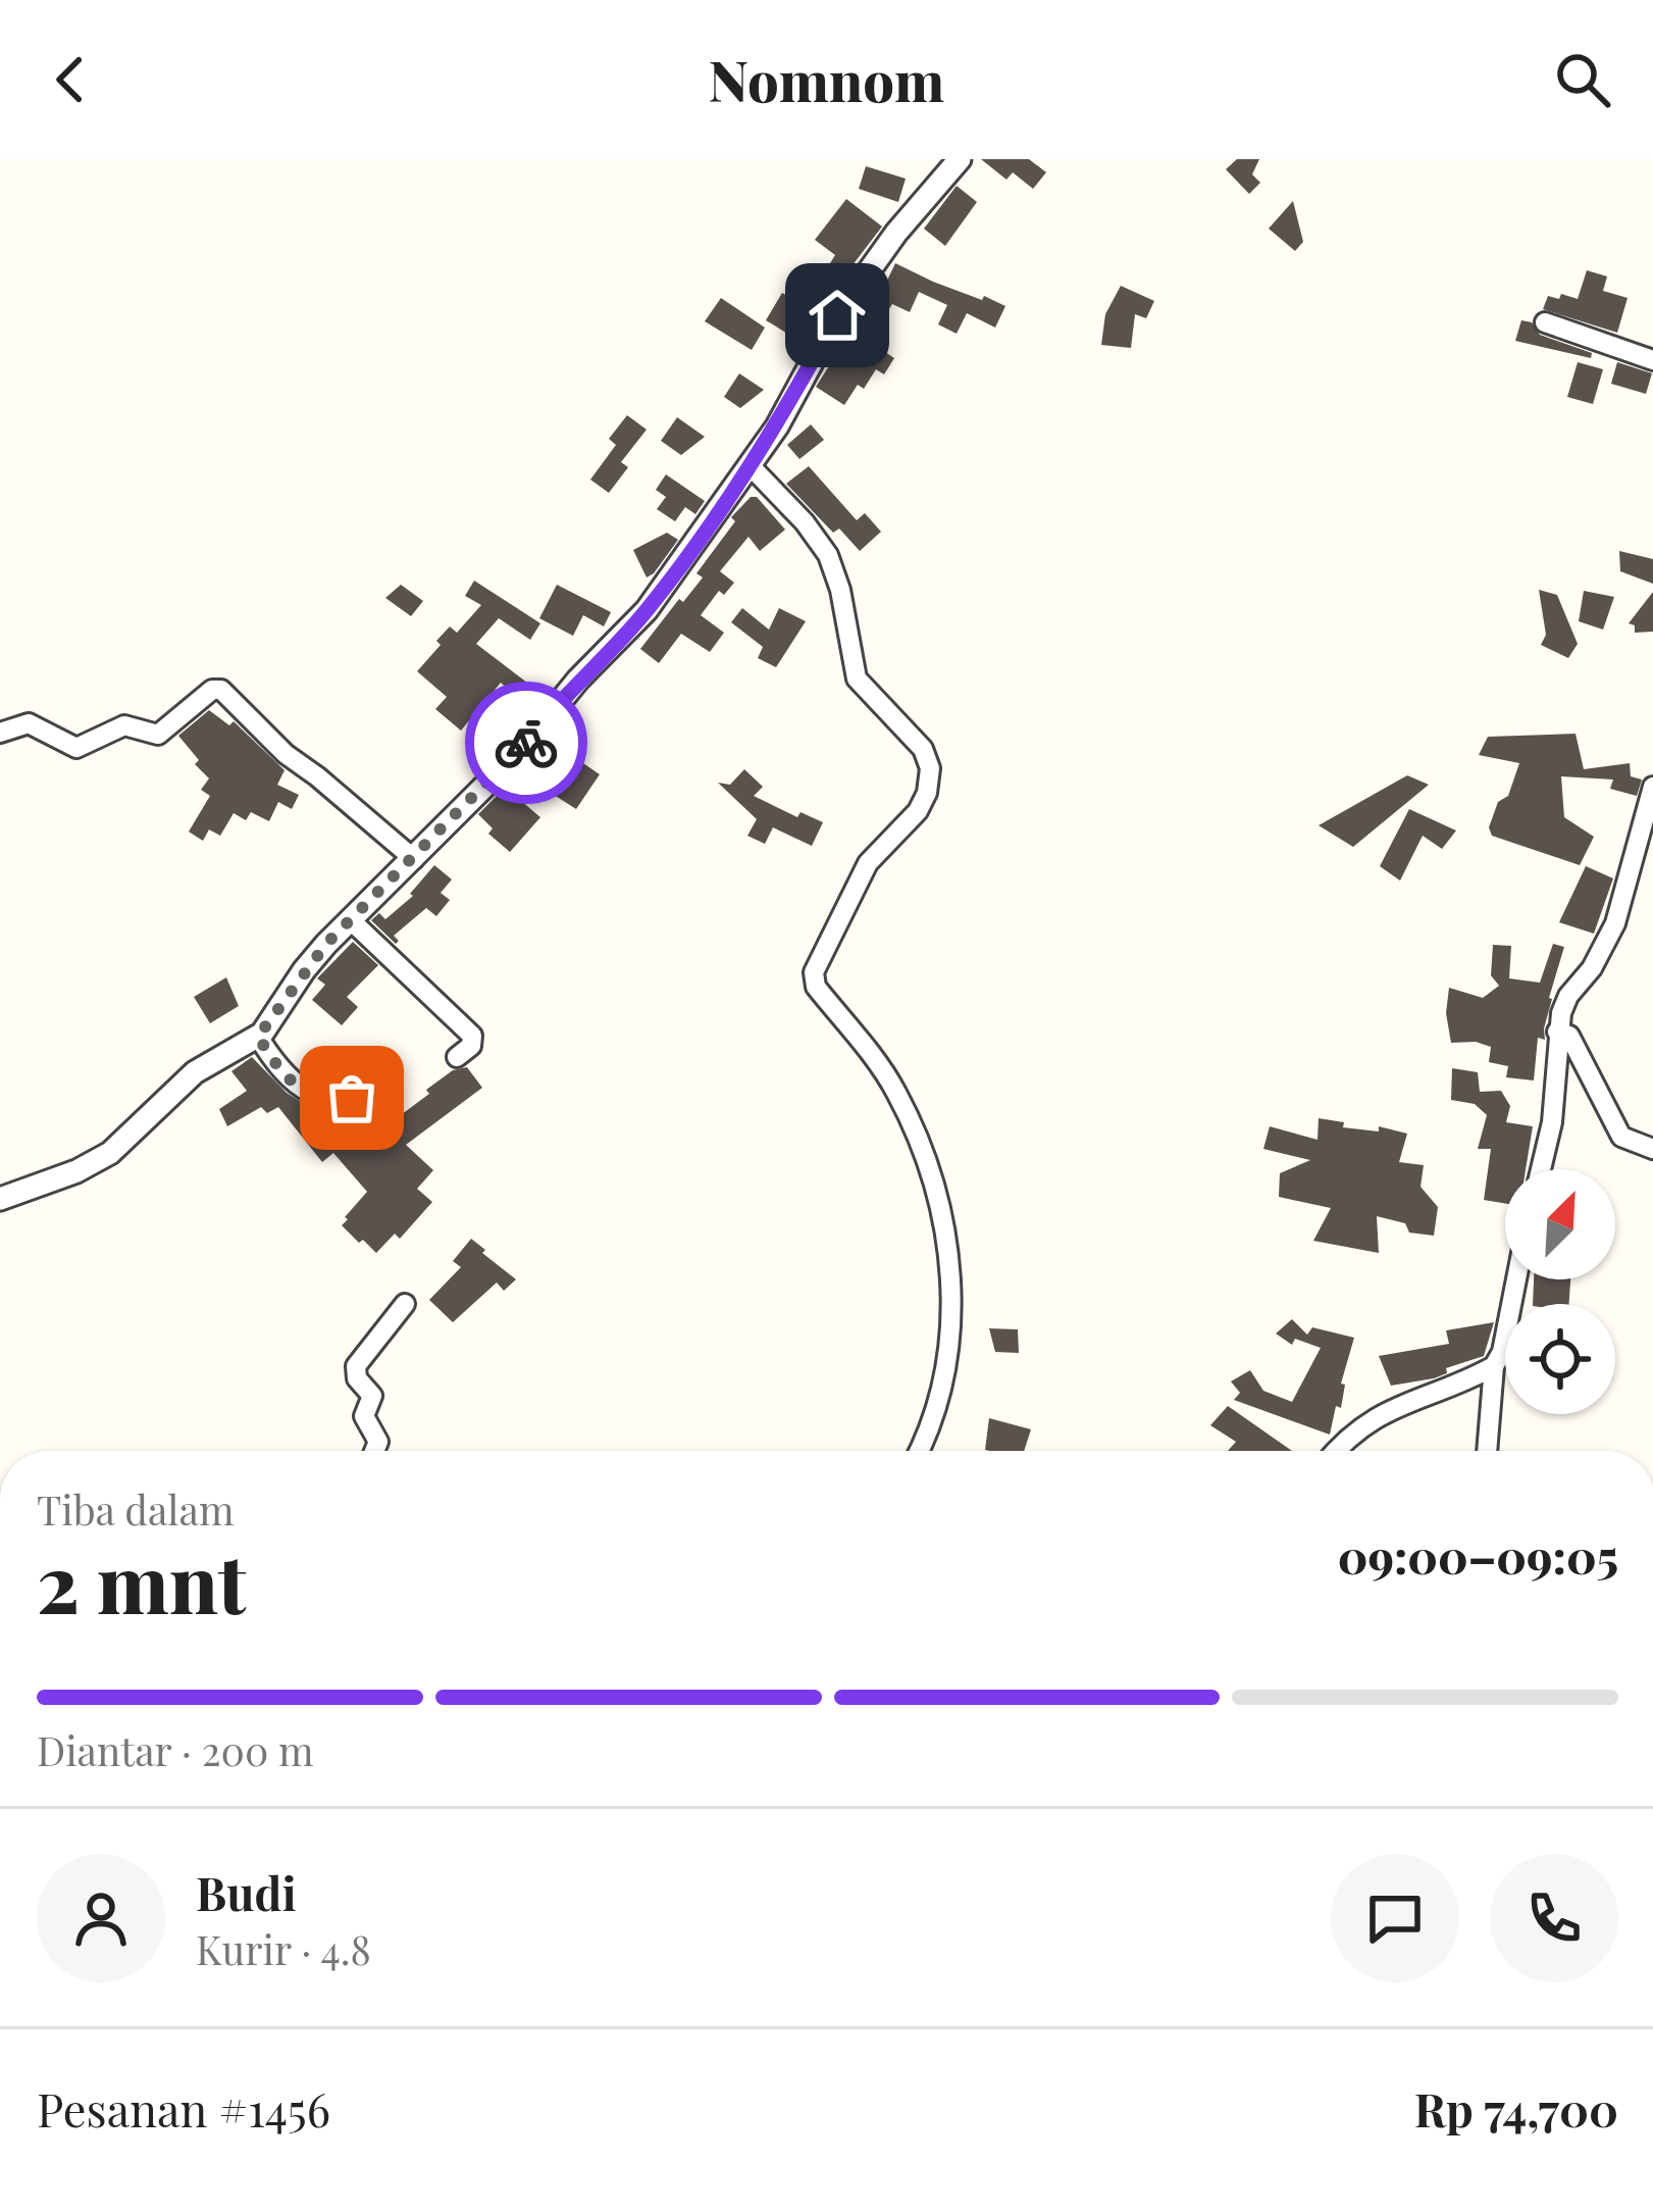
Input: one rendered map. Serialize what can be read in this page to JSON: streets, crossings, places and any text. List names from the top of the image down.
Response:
{
  "north": "top right",
  "page": {
    "header": "Nomnom",
    "heading": ["2 mnt", "Tiba dalam", "09:00–09:05"],
    "panel": [
      "Budi",
      "Kurir · 4.8",
      "Pesanan #1456",
      "Rp 74,700"
    ],
    "bar": "Diantar · 200 m"
  }
}
